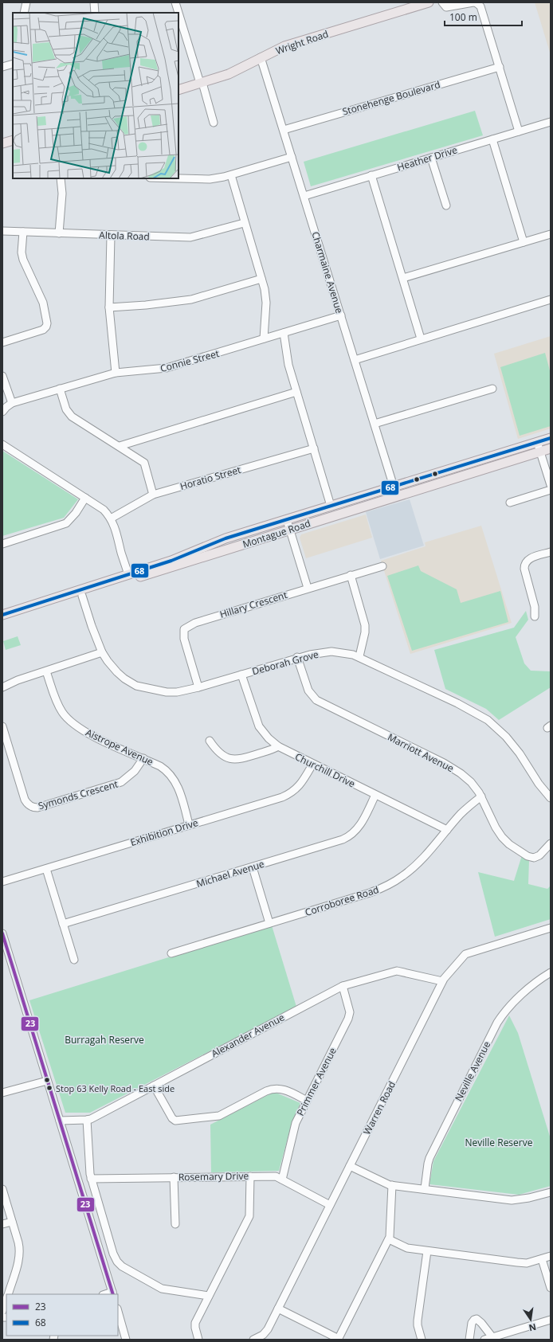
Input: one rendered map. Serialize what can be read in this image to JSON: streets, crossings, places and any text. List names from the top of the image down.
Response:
{
  "streets": {
    "main road": ["Wright Road", "Montague Road"],
    "street": [
      "Stonehenge Boulevard",
      "Heather Drive",
      "Altola Road",
      "Charmaine Avenue",
      "Connie Street",
      "Horatio Street",
      "Hillary Crescent",
      "Deborah Grove",
      "Aistrope Avenue",
      "Marriott Avenue",
      "Churchill Drive",
      "Symonds Crescent",
      "Exhibition Drive",
      "Michael Avenue",
      "Corroboree Road",
      "Alexander Avenue",
      "Neville Avenue",
      "Primmer Avenue",
      "Warren Road",
      "Rosemary Drive"
    ]
  },
  "crossings": [
    ["Wright Road", "Charmaine Avenue"],
    ["Stonehenge Boulevard", "Charmaine Avenue"],
    ["Heather Drive", "Charmaine Avenue"],
    ["Charmaine Avenue", "Connie Street"],
    ["Charmaine Avenue", "Montague Road"],
    ["Montague Road", "Deborah Grove"],
    ["Hillary Crescent", "Deborah Grove"],
    ["Deborah Grove", "Marriott Avenue"],
    ["Deborah Grove", "Churchill Drive"],
    ["Aistrope Avenue", "Symonds Crescent"],
    ["Aistrope Avenue", "Exhibition Drive"],
    ["Marriott Avenue", "Corroboree Road"],
    ["Churchill Drive", "Exhibition Drive"],
    ["Churchill Drive", "Michael Avenue"],
    ["Churchill Drive", "Corroboree Road"],
    ["Alexander Avenue", "Primmer Avenue"],
    ["Alexander Avenue", "Warren Road"],
    ["Primmer Avenue", "Rosemary Drive"],
    ["Warren Road", "Rosemary Drive"]
  ],
  "parks": ["Burragah Reserve", "Neville Reserve"],
  "places": ["Stop 63 Kelly Road - East side"],
  "lines": ["transit line 68", "transit line 23"],
  "legend": ["23", "68"],
  "scale_bar": "100 m",
  "north": "bottom"
}
